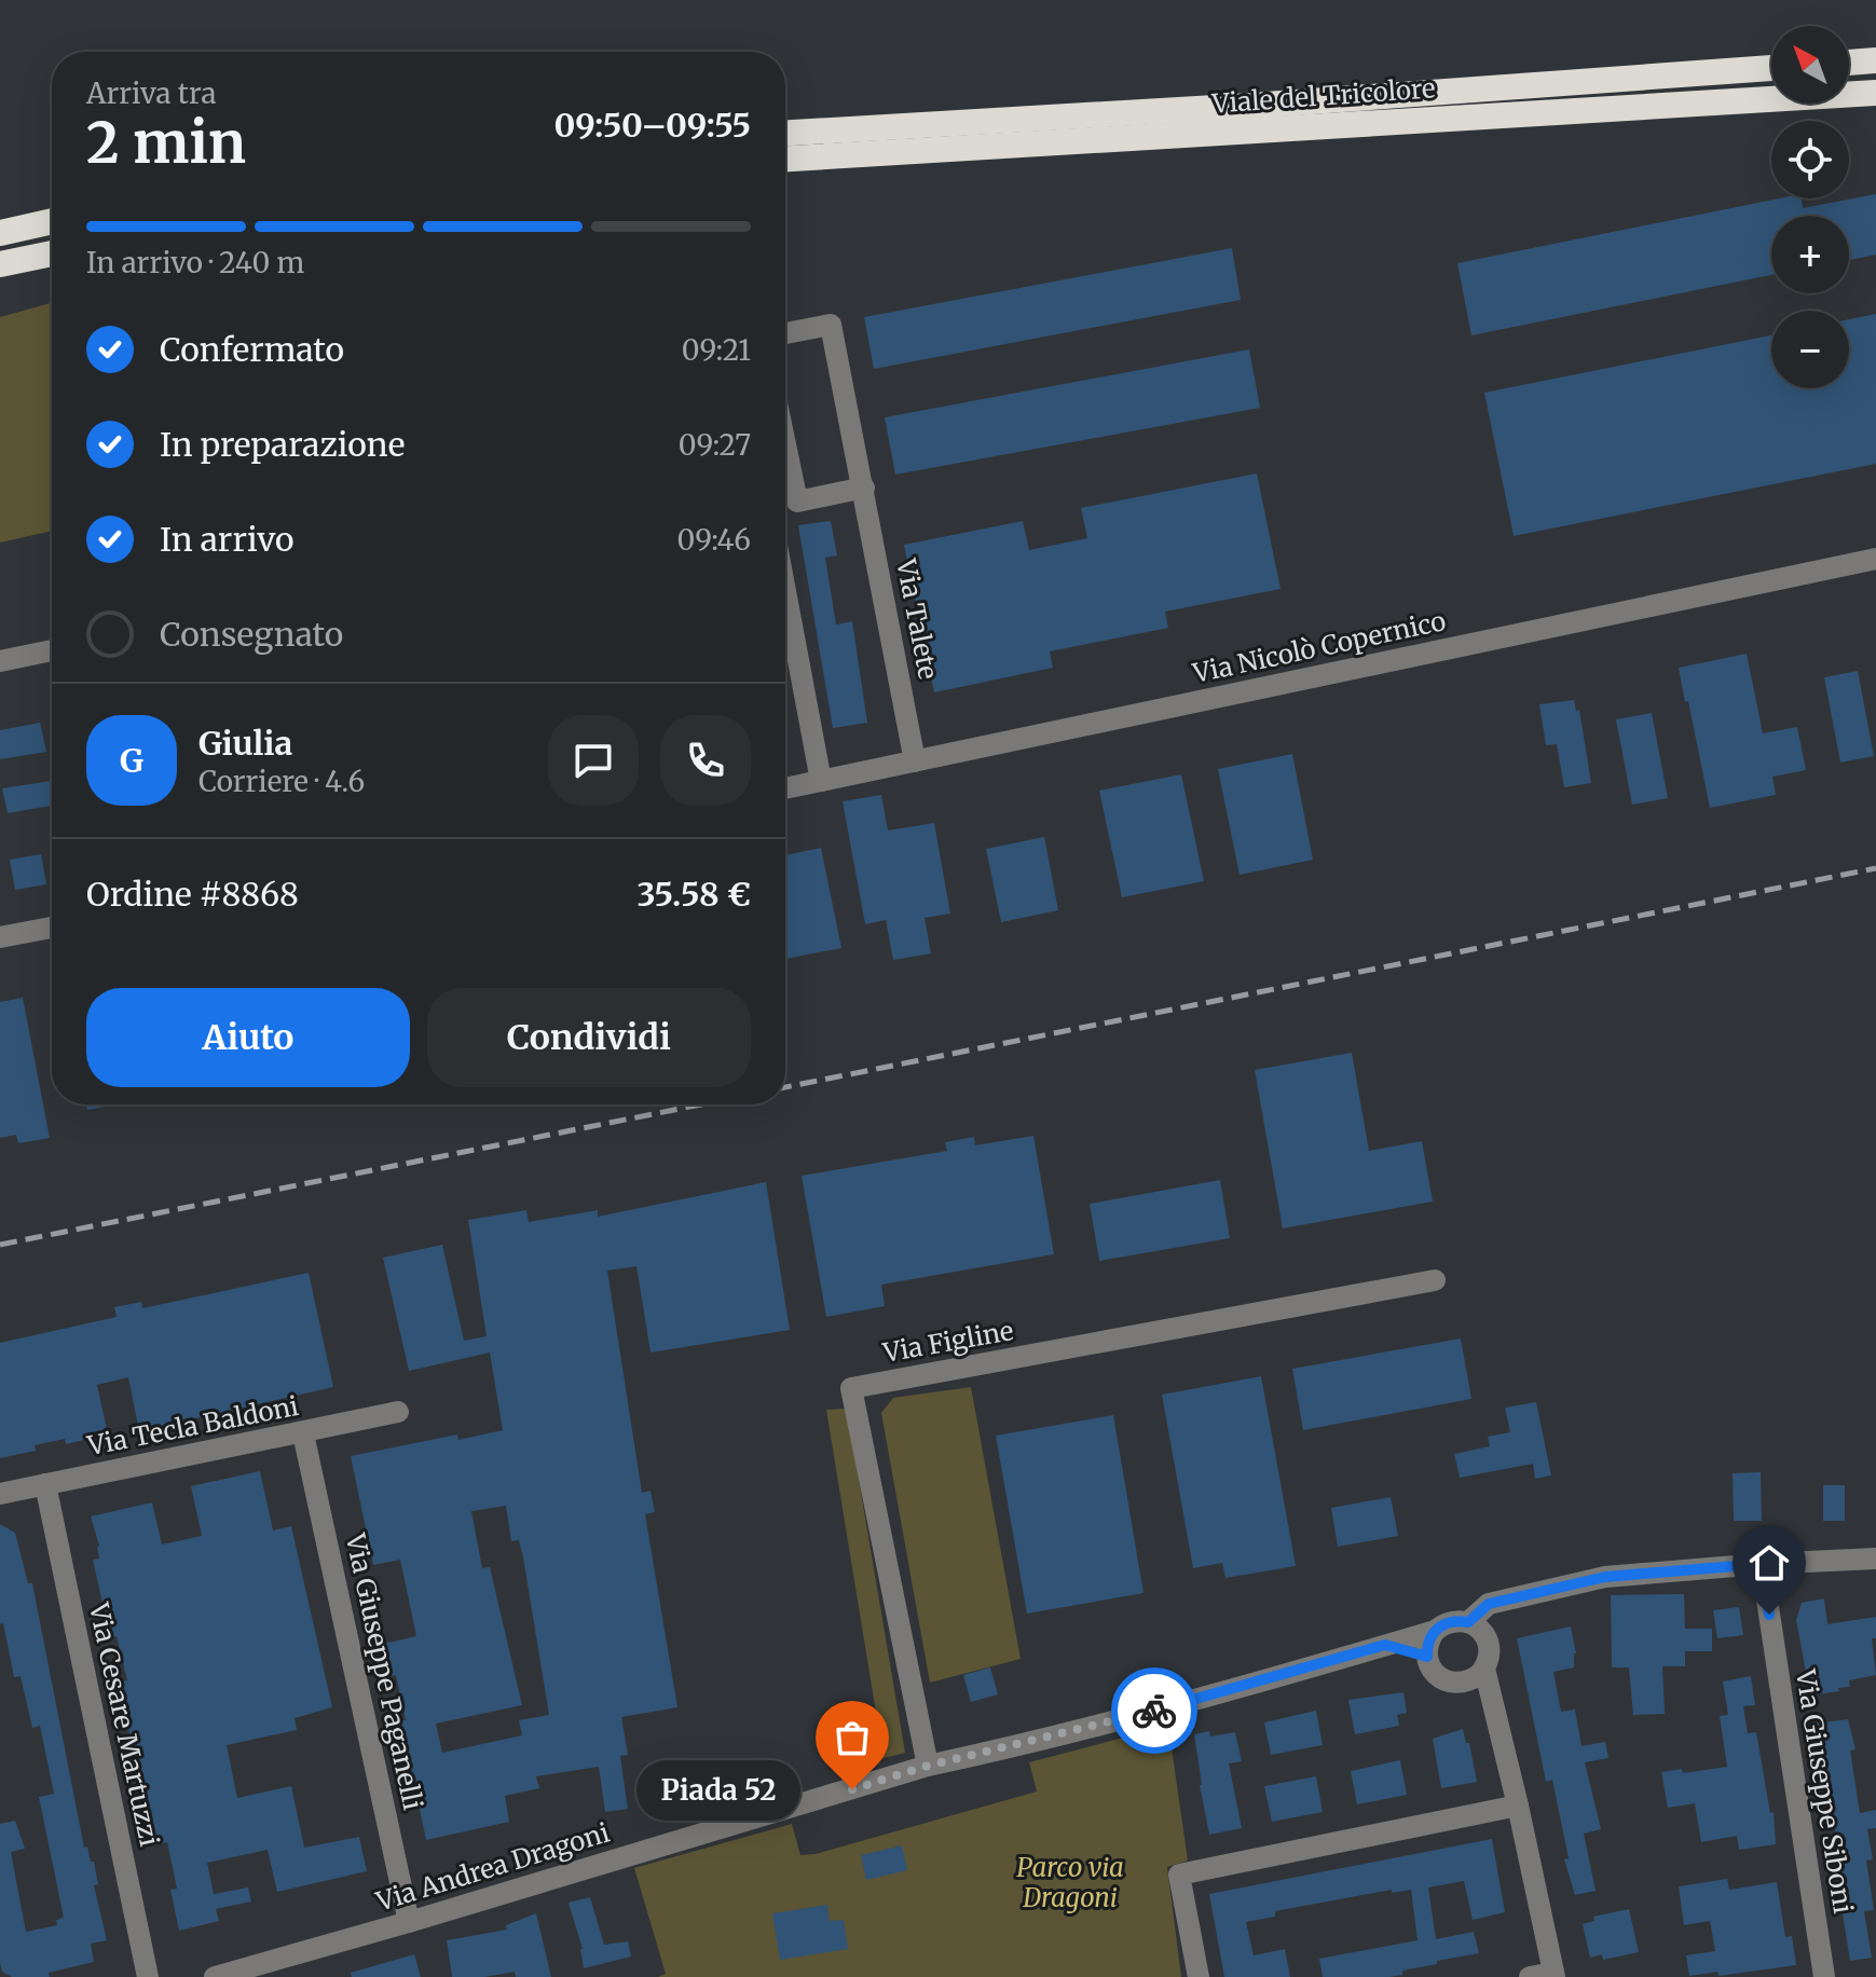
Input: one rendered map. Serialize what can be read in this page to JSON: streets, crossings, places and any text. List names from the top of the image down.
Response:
{
  "streets": {
    "highway": ["Viale del Tricolore"],
    "street": [
      "Via Talete",
      "Via Nicolò Copernico",
      "Via Figline",
      "Via Tecla Baldoni",
      "Via Giuseppe Paganelli",
      "Via Cesare Martuzzi",
      "Via Giuseppe Siboni",
      "Via Andrea Dragoni"
    ]
  },
  "crossings": [
    ["Via Talete", "Via Nicolò Copernico"],
    ["Via Figline", "Via Andrea Dragoni"],
    ["Via Tecla Baldoni", "Via Giuseppe Paganelli"],
    ["Via Tecla Baldoni", "Via Cesare Martuzzi"],
    ["Via Giuseppe Paganelli", "Via Andrea Dragoni"]
  ],
  "parks": ["Parco via Dragoni"],
  "places": ["Piada 52"],
  "north": "top left",
  "page": {
    "map_buttons": ["+", "−"],
    "heading": ["2 min", "Arriva tra", "09:50–09:55"],
    "panel": [
      "Giulia",
      "Corriere · 4.6",
      "Ordine #8868",
      "35.58 €"
    ],
    "bar": "In arrivo · 240 m",
    "list": [
      ["Confermato", "09:21"],
      ["In preparazione", "09:27"],
      ["In arrivo", "09:46"],
      "Consegnato"
    ],
    "round": "G",
    "buttons": ["Aiuto", "Condividi"],
    "bubble": "Piada 52"
  }
}
